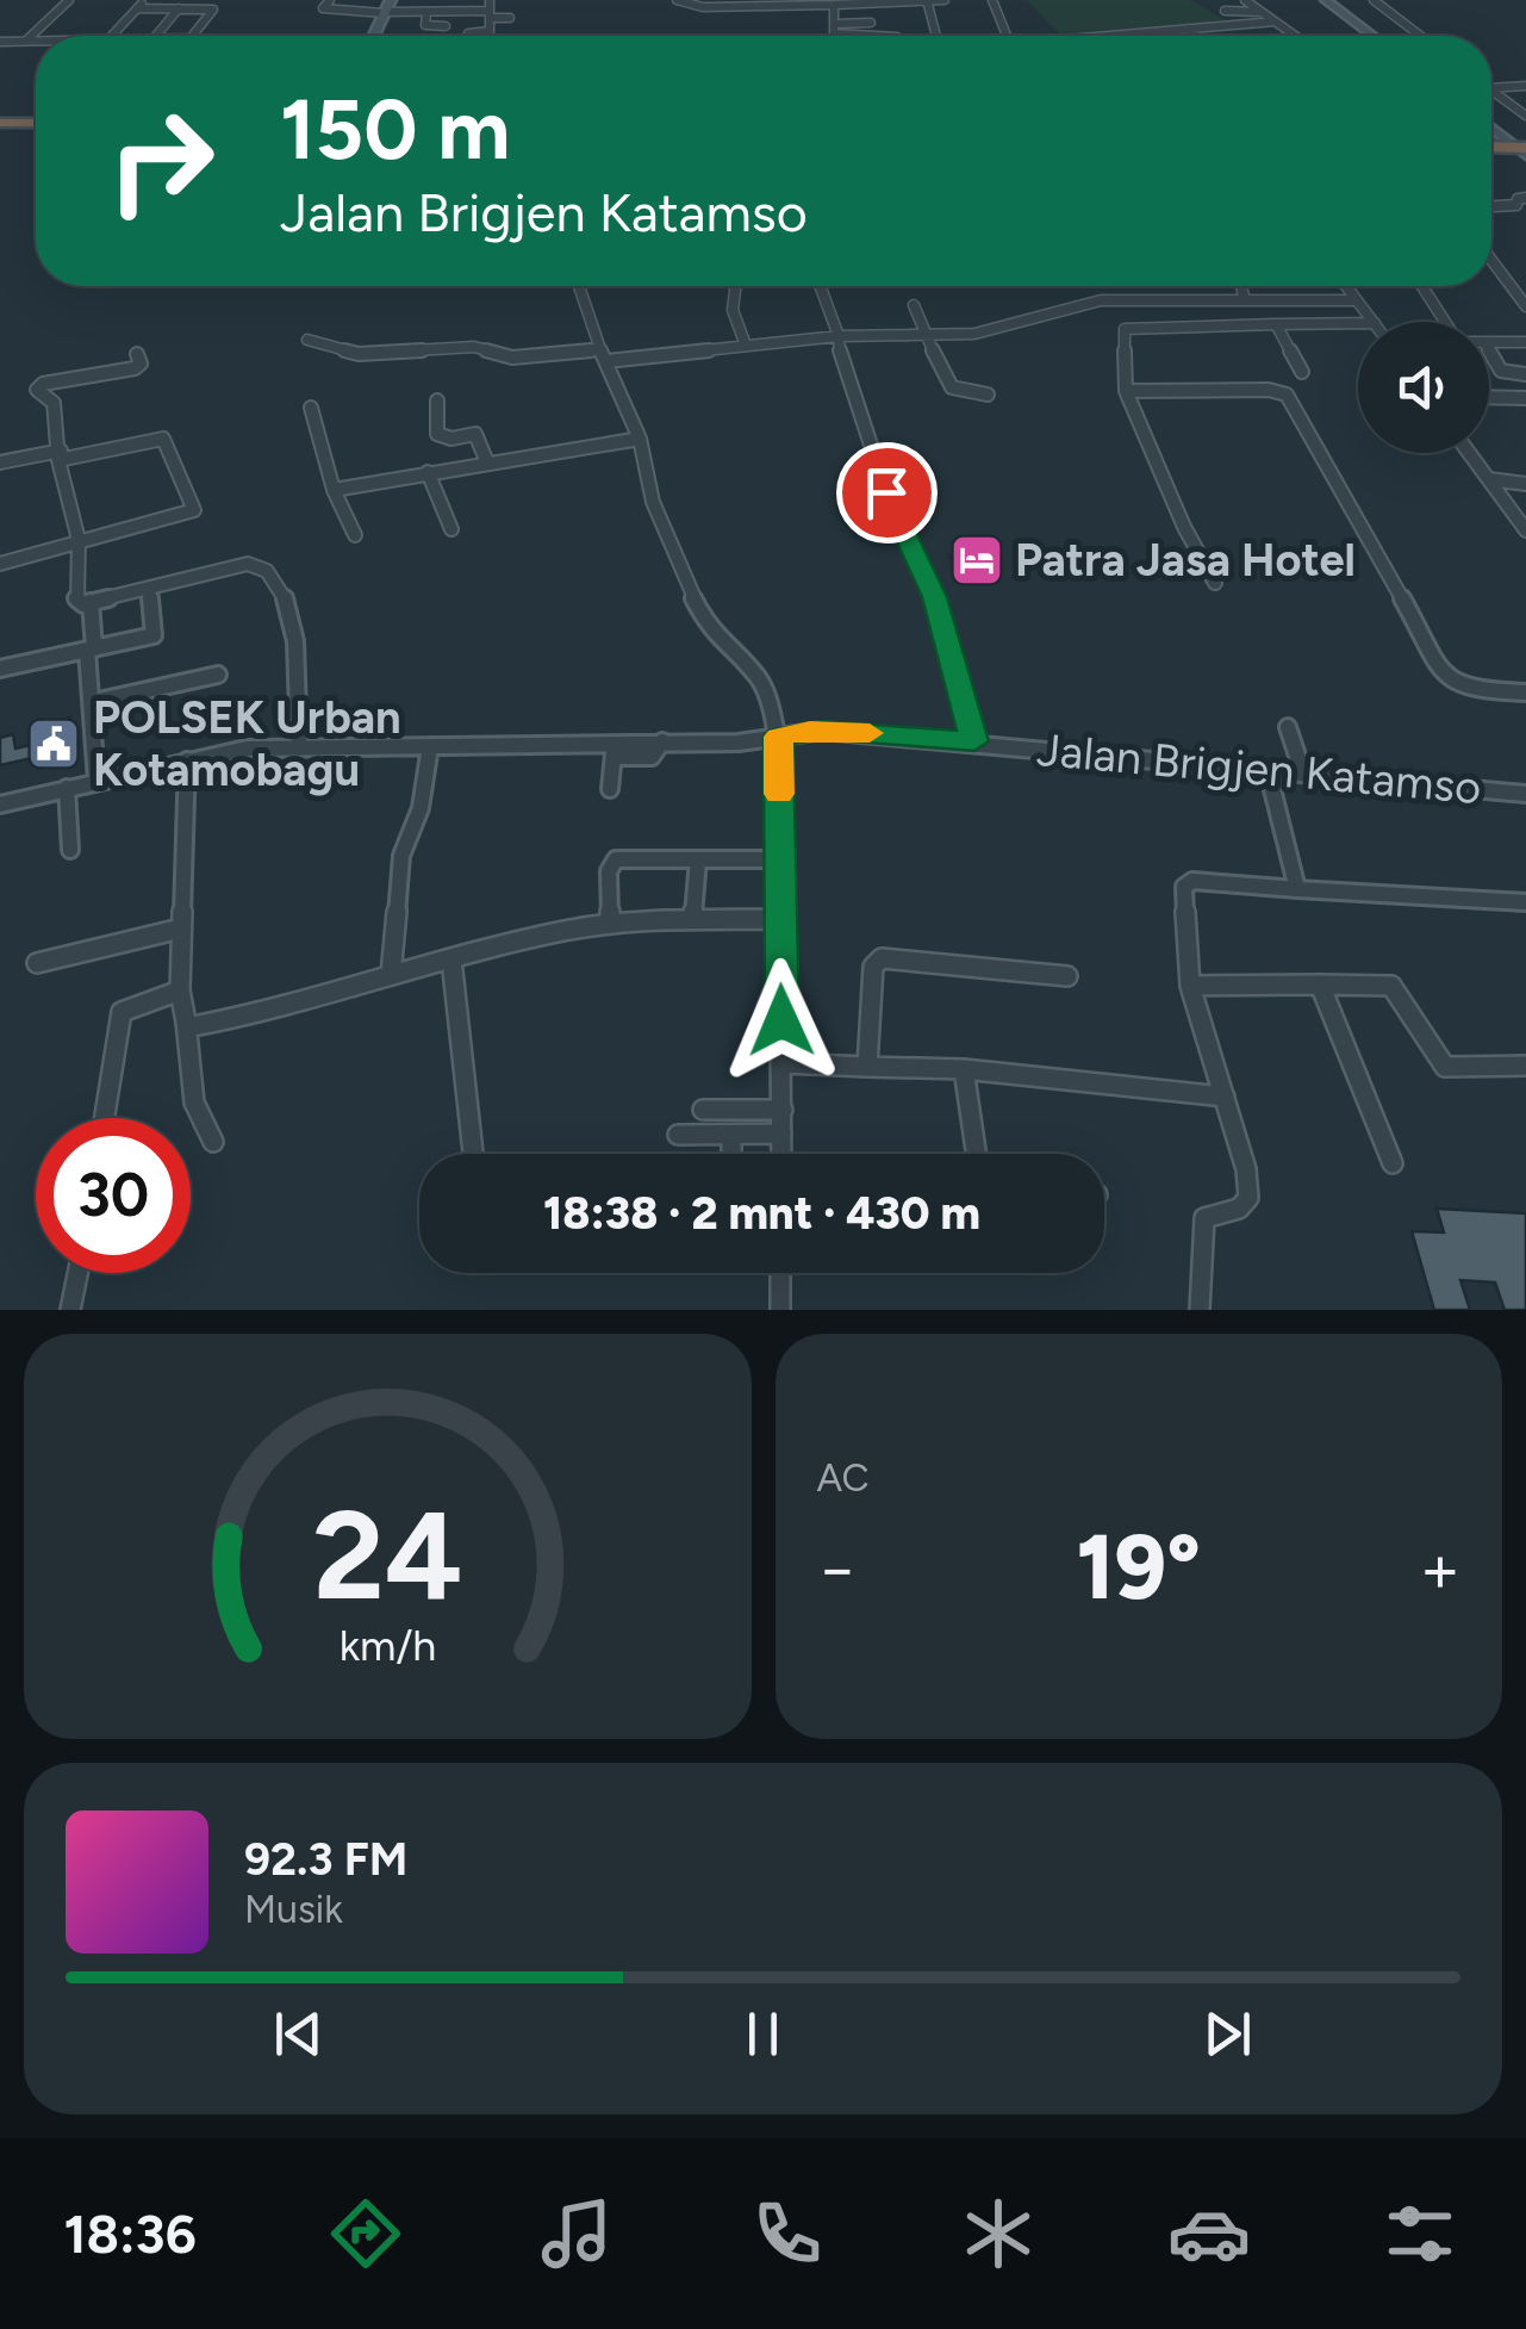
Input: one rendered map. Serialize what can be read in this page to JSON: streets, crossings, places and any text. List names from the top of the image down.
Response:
{
  "streets": {
    "street": ["Jalan Brigjen Katamso"]
  },
  "places": {
    "hotel": ["Patra Jasa Hotel"],
    "public building": ["POLSEK Urban Kotamobagu"]
  },
  "page": {
    "turn": ["150 m", "Jalan Brigjen Katamso"],
    "limit": "30",
    "trip": "18:38 · 2 mnt · 430 m",
    "tile": "AC",
    "heat": ["−", "19°", "+"],
    "song": ["92.3 FM", "Musik"],
    "tabs": "18:36",
    "gauge": ["24", "km/h"]
  }
}
